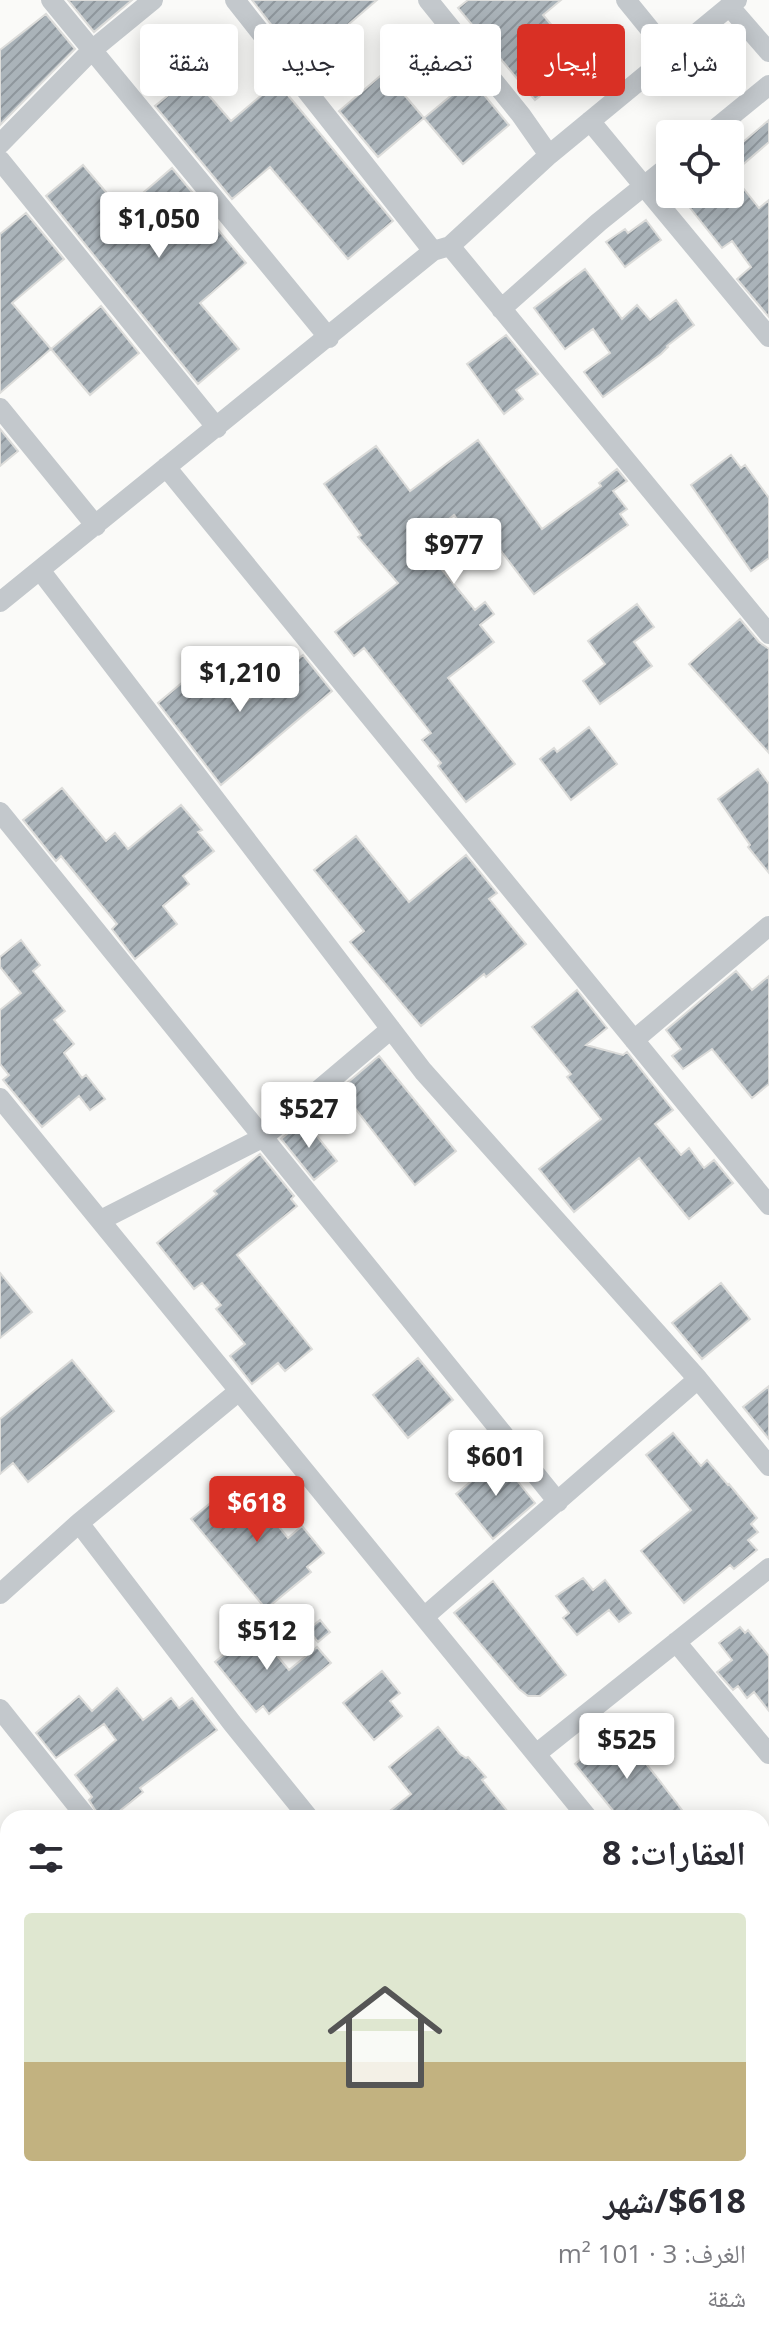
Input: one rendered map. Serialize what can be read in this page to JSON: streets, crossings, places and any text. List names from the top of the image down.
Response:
{
  "page": {
    "chip": [
      "شراء",
      "إيجار",
      "تصفية",
      "جديد",
      "شقة"
    ],
    "price": [
      "$1,050",
      "$977",
      "$1,210",
      "$527",
      "$601",
      "$618",
      "$512",
      "$525"
    ],
    "heading": "العقارات: 8",
    "list": [
      {
        "name": "$618/شهر",
        "note": "الغرف: 3 · 101 m² · شقة"
      }
    ]
  }
}
